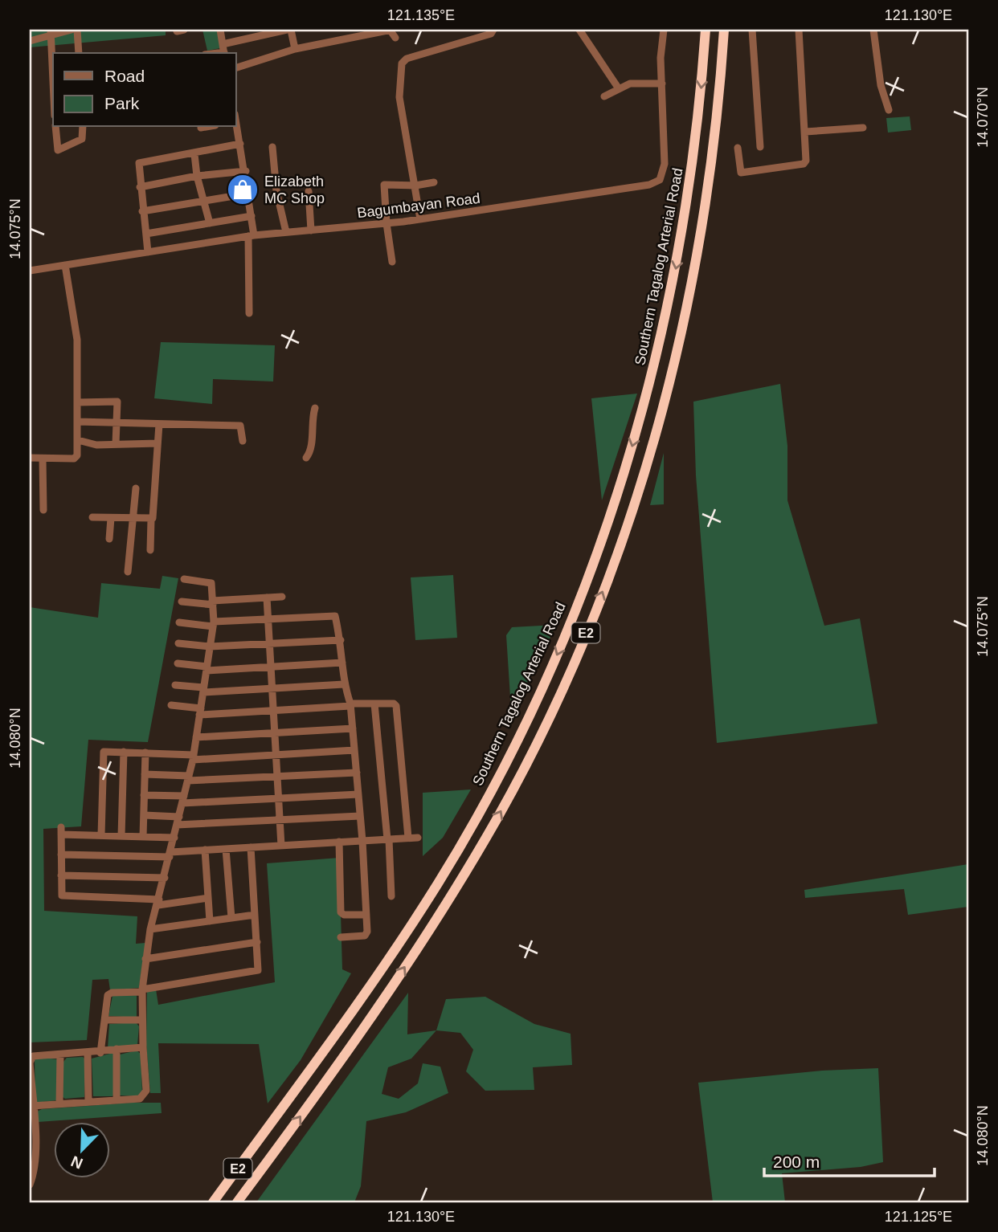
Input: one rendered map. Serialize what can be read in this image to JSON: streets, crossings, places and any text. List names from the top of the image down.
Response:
{
  "streets": {
    "highway": ["Southern Tagalog Arterial Road", "E2"],
    "street": ["Bagumbayan Road"]
  },
  "places": {
    "shop": ["Elizabeth MC Shop"]
  },
  "legend": ["Road", "Park"],
  "scale_bar": "200 m",
  "north": "bottom left",
  "coordinates": [
    "121.135°E",
    "121.130°E",
    "14.070°N",
    "14.075°N",
    "14.080°N",
    "121.125°E"
  ]
}
